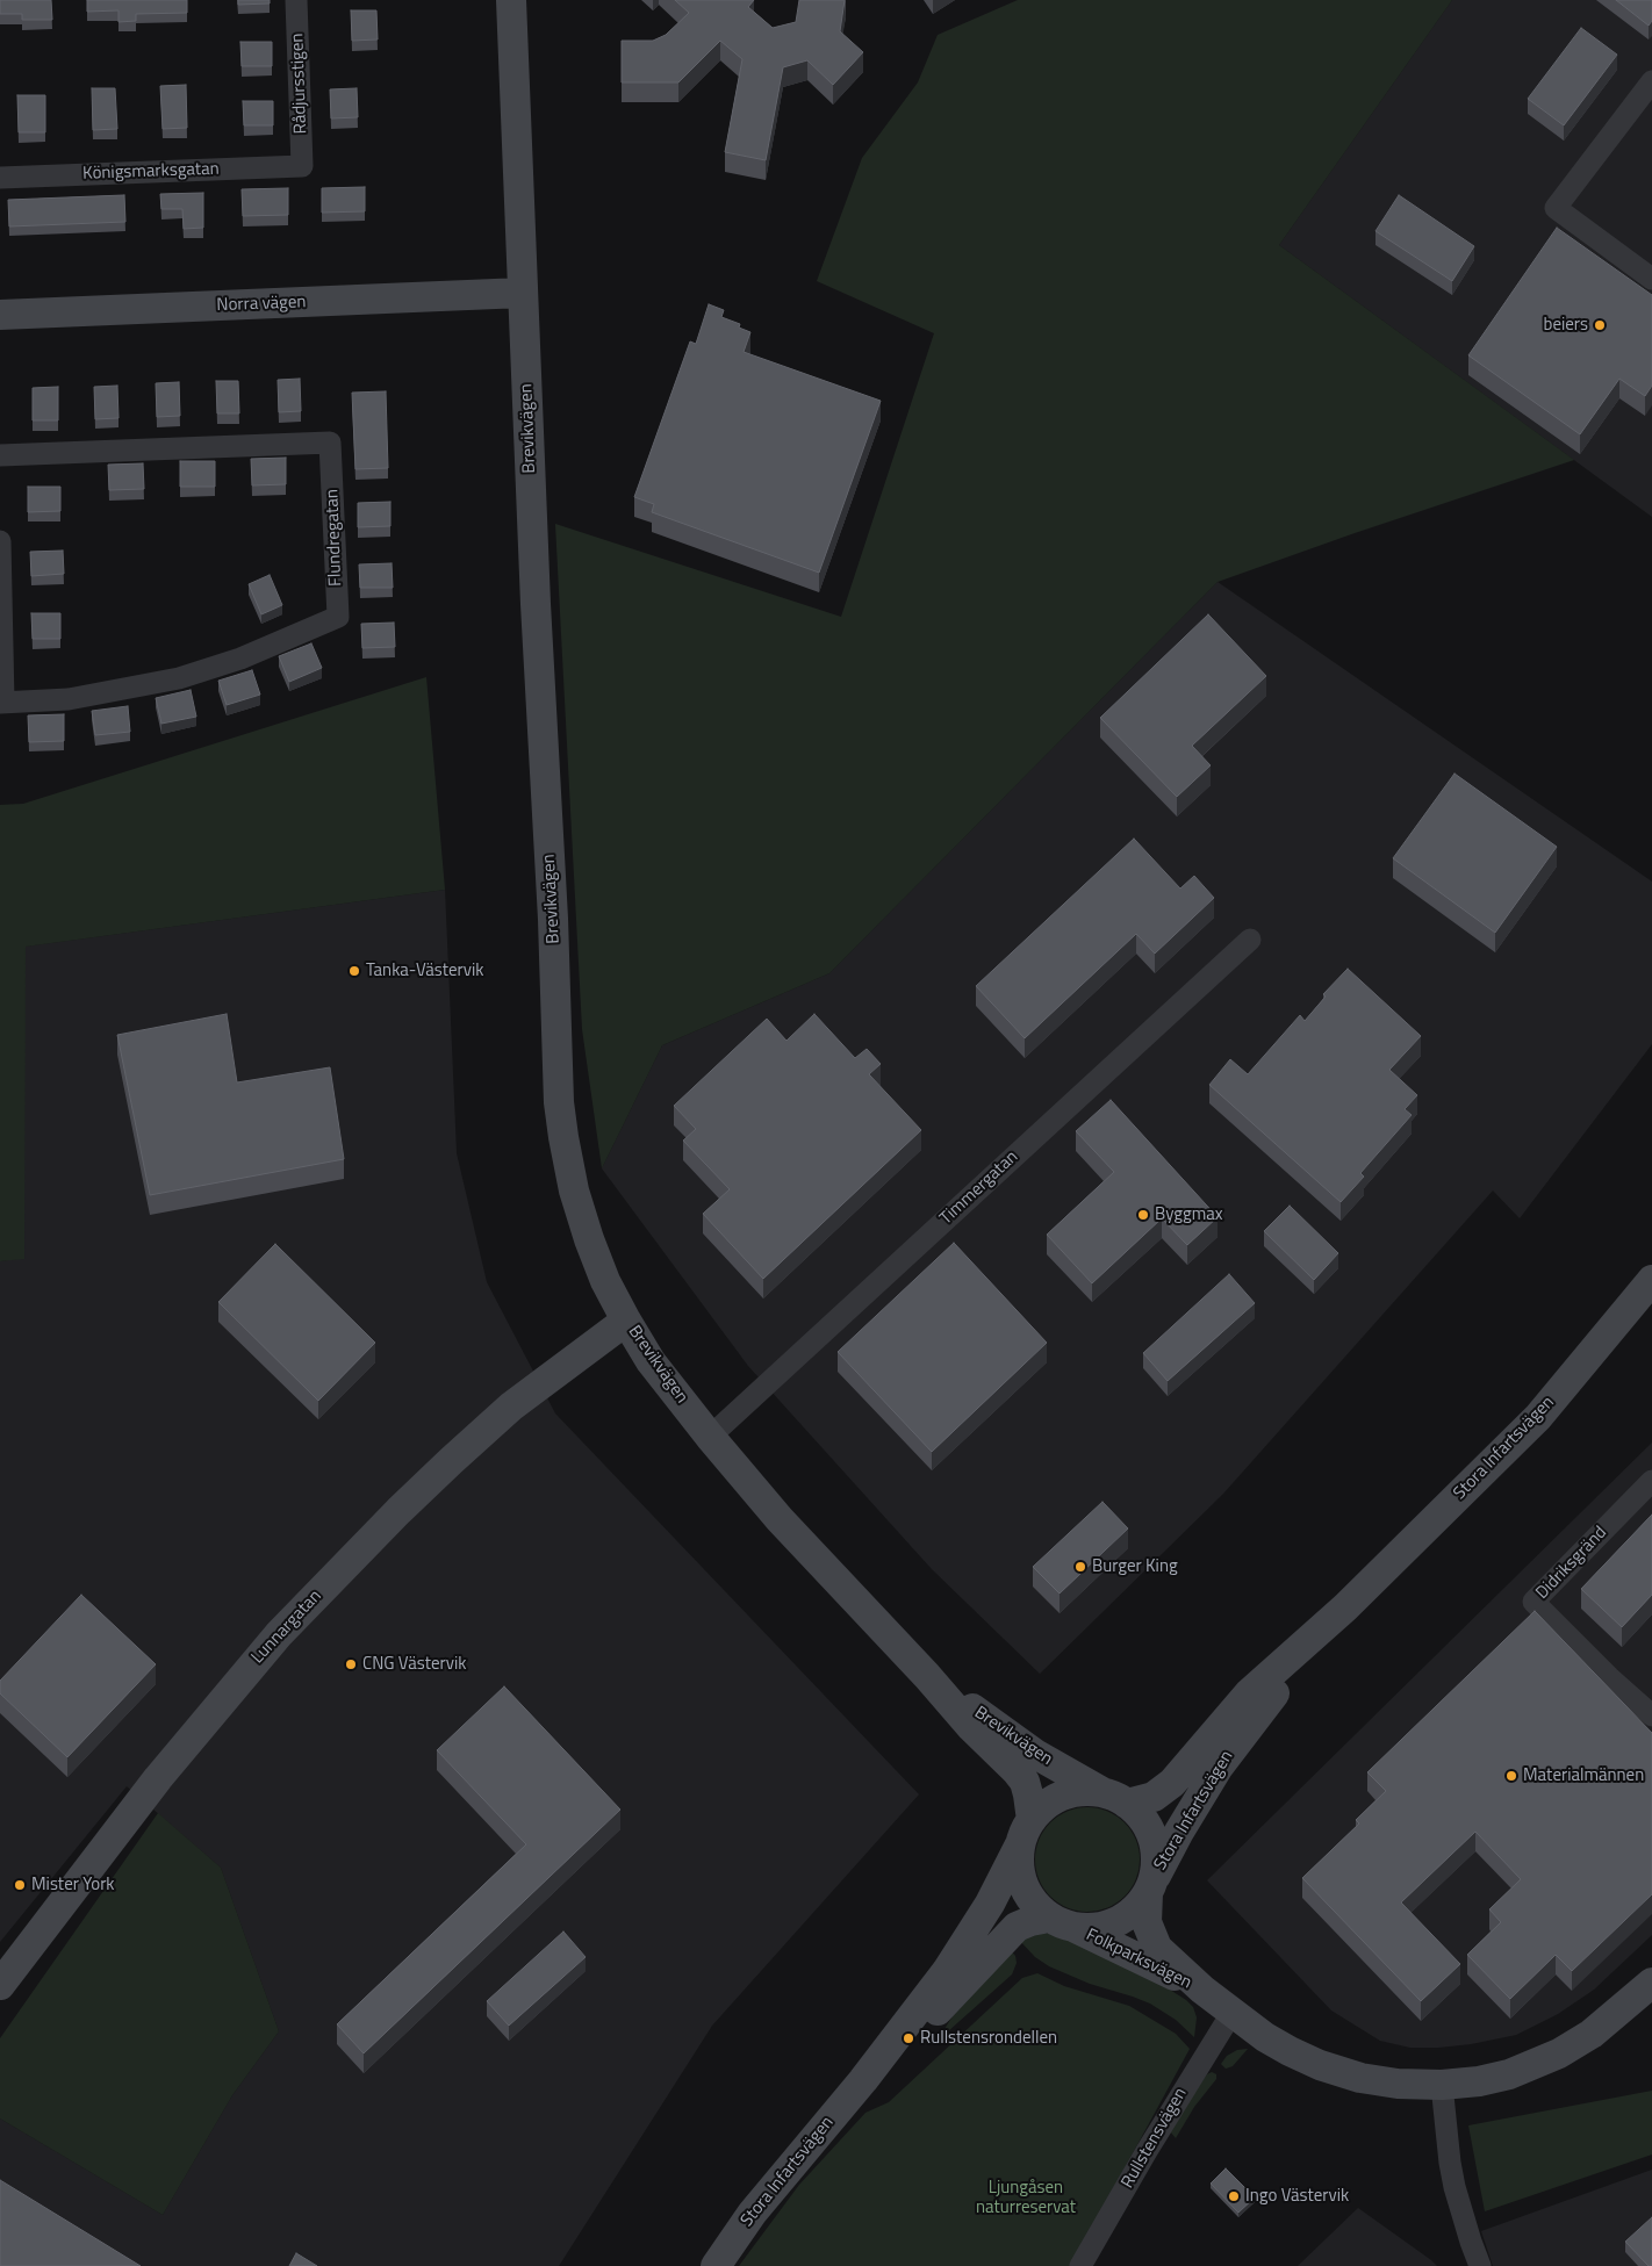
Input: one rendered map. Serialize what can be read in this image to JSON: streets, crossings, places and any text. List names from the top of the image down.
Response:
{
  "streets": {
    "street": [
      "Rådjursstigen",
      "Königsmarksgatan",
      "Norra vägen",
      "Brevikvägen",
      "Flundregatan",
      "Timmergatan",
      "Stora Infartsvägen",
      "Didriksgränd",
      "Lunnargatan",
      "Folkparksvägen",
      "Rullstensvägen"
    ]
  },
  "crossings": [
    ["Rådjursstigen", "Königsmarksgatan"],
    ["Norra vägen", "Brevikvägen"],
    ["Brevikvägen", "Timmergatan"],
    ["Brevikvägen", "Stora Infartsvägen"],
    ["Brevikvägen", "Lunnargatan"],
    ["Brevikvägen", "Folkparksvägen"],
    ["Stora Infartsvägen", "Folkparksvägen"],
    ["Folkparksvägen", "Rullstensvägen"]
  ],
  "parks": ["Ljungåsen naturreservat"],
  "places": [
    "beiers",
    "Tanka-Västervik",
    "Byggmax",
    "Burger King",
    "CNG Västervik",
    "Materialmännen",
    "Mister York",
    "Rullstensrondellen",
    "Ingo Västervik"
  ]
}
